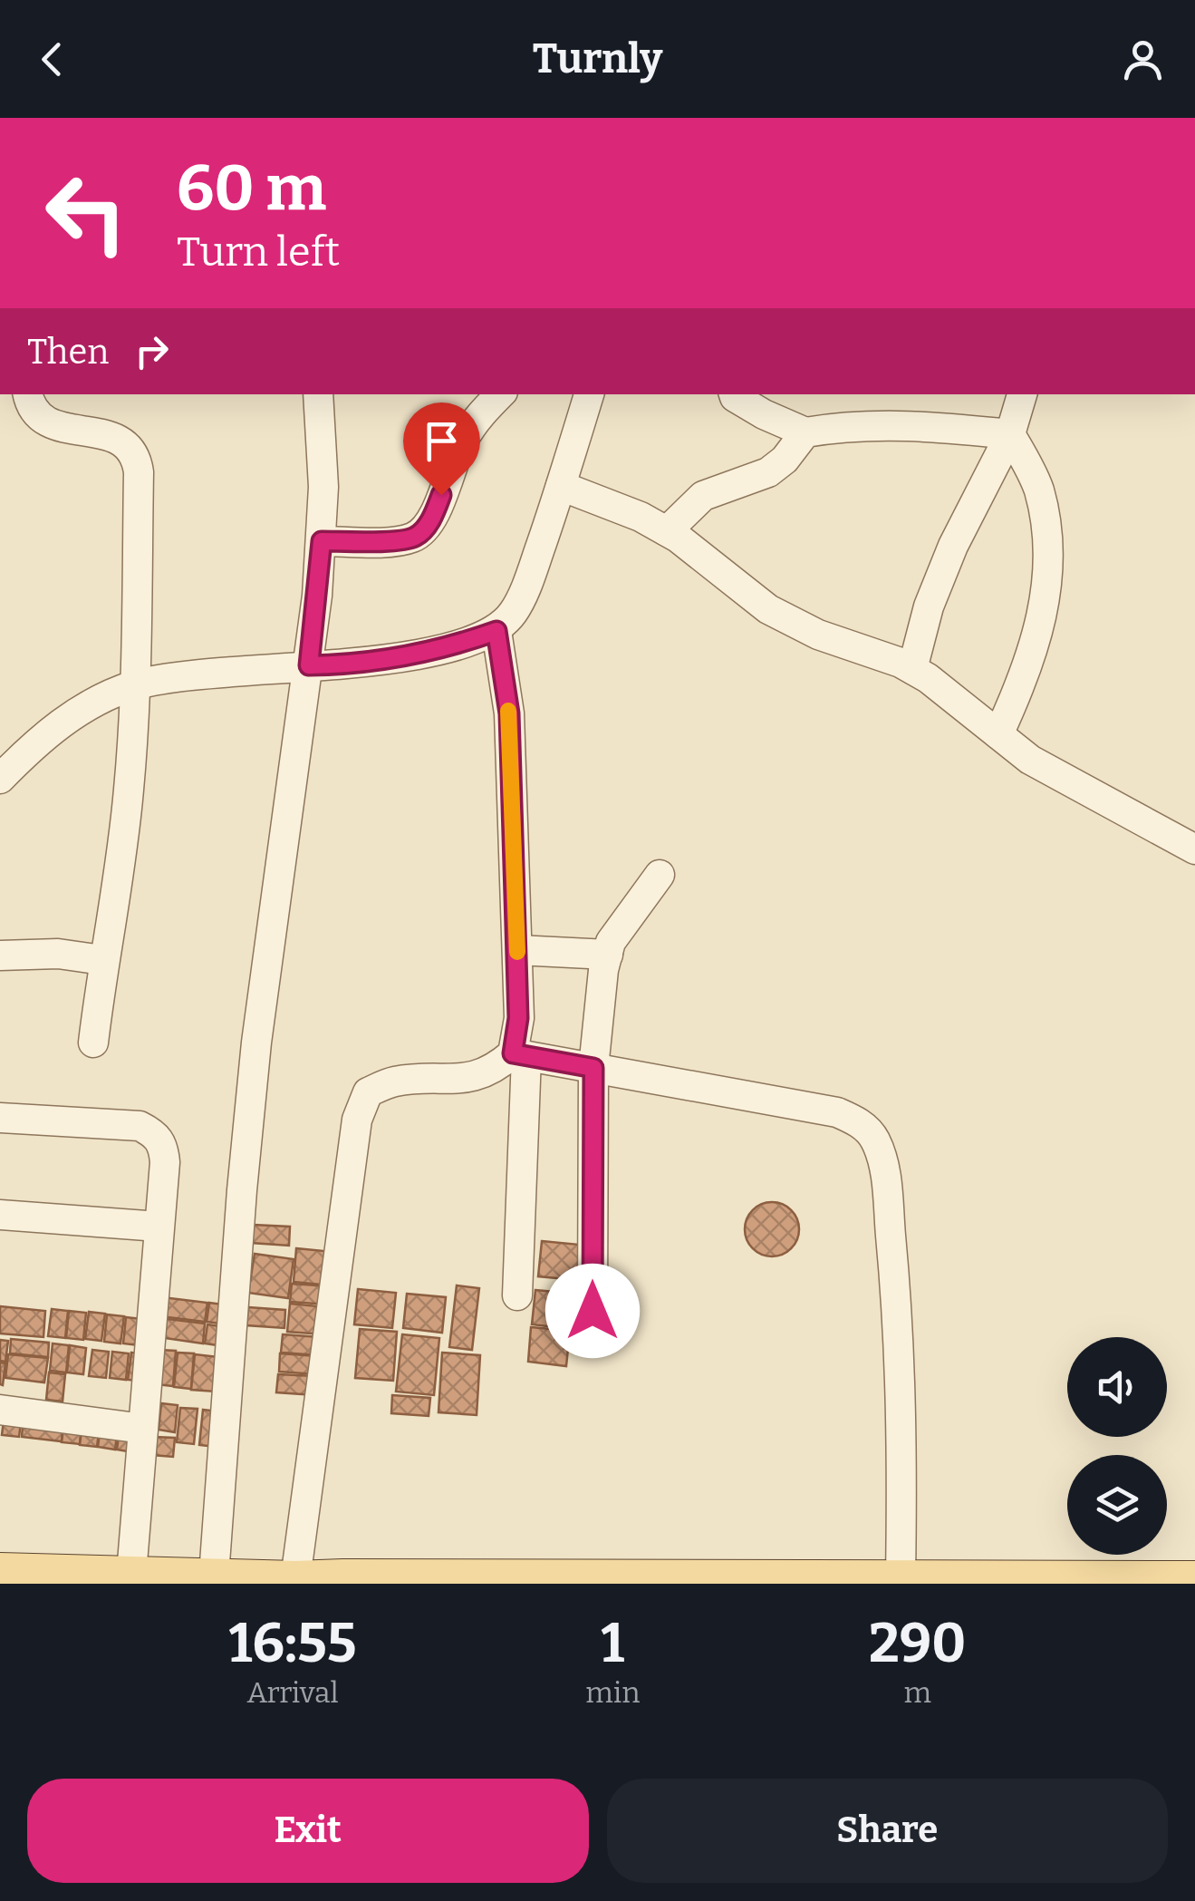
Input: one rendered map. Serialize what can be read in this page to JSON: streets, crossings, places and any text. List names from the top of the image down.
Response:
{
  "page": {
    "header": "Turnly",
    "turn": ["60 m", "Turn left"],
    "then": "Then",
    "eta": [
      "16:55",
      "Arrival",
      "1",
      "min",
      "290",
      "m"
    ],
    "buttons": ["Exit", "Share"]
  }
}
